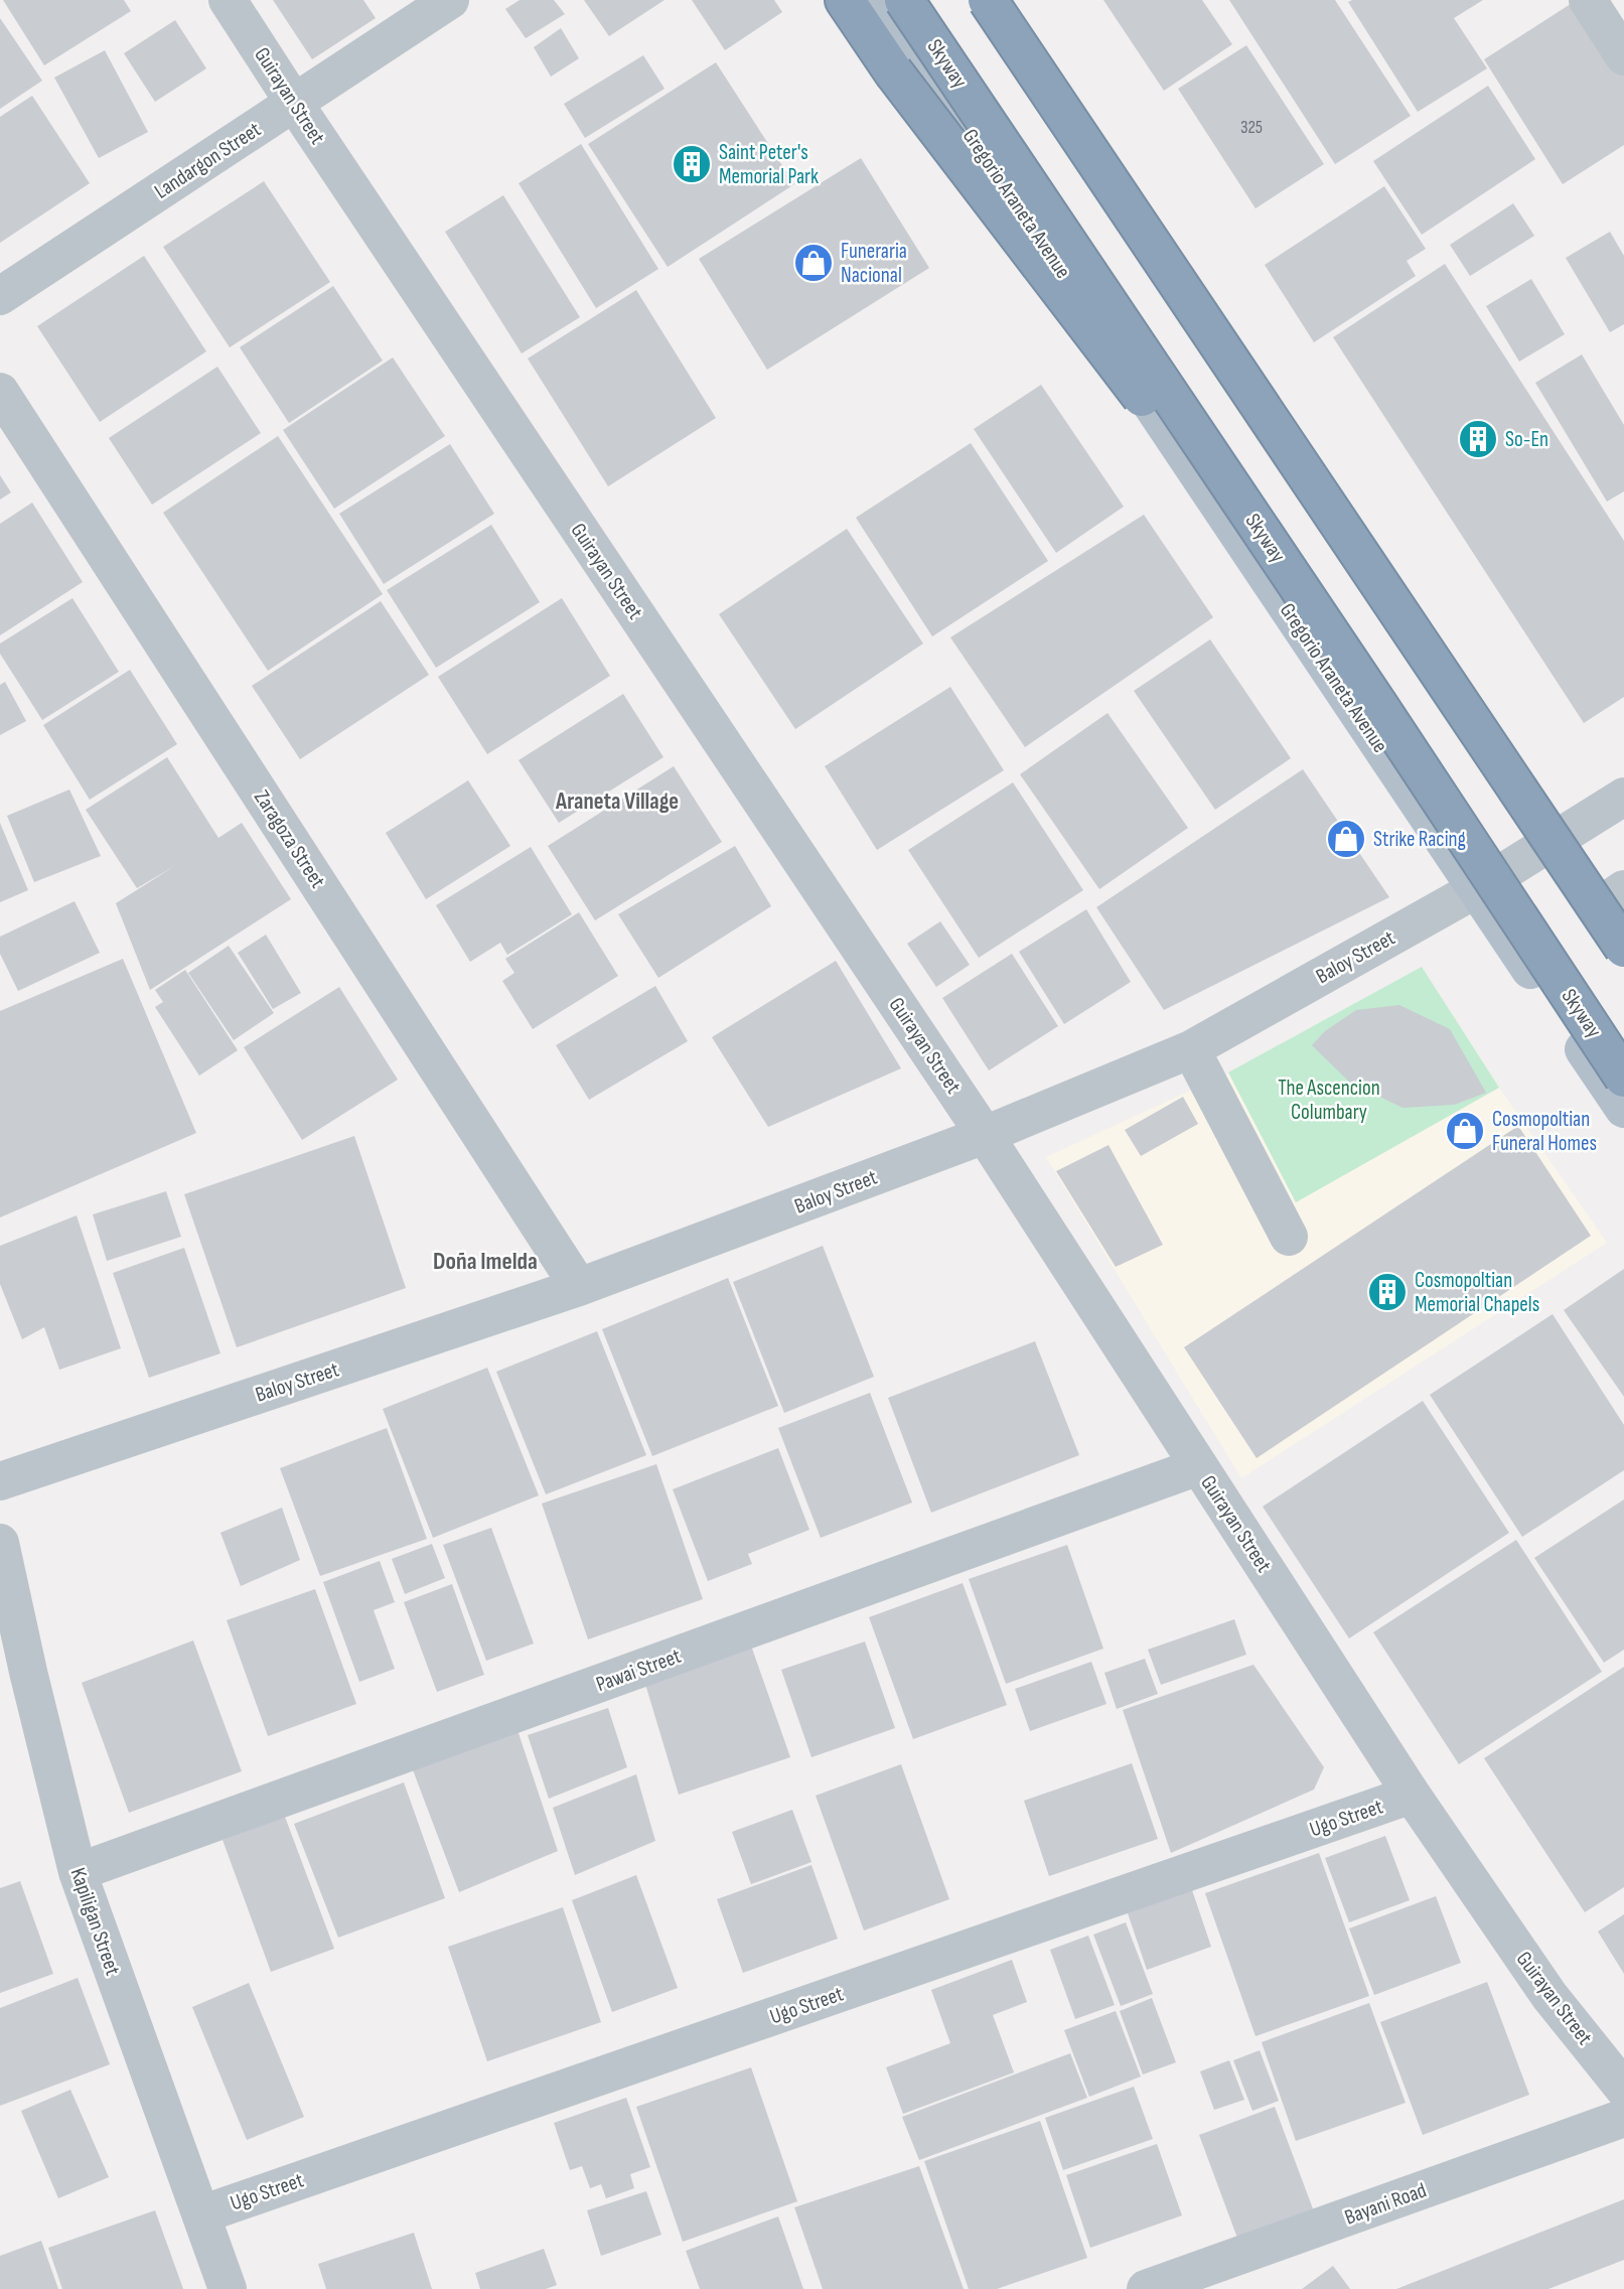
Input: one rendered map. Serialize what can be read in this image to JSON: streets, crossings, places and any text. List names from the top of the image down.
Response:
{
  "streets": {
    "highway": ["Skyway"],
    "main road": ["Gregorio Araneta Avenue"],
    "street": [
      "Guirayan Street",
      "Landargon Street",
      "Zaragoza Street",
      "Baloy Street",
      "Pawai Street",
      "Ugo Street",
      "Kapiligan Street",
      "Bayani Road"
    ]
  },
  "crossings": [
    ["Guirayan Street", "Landargon Street"],
    ["Guirayan Street", "Baloy Street"],
    ["Guirayan Street", "Pawai Street"],
    ["Guirayan Street", "Ugo Street"],
    ["Gregorio Araneta Avenue", "Baloy Street"],
    ["Zaragoza Street", "Baloy Street"],
    ["Pawai Street", "Kapiligan Street"],
    ["Ugo Street", "Kapiligan Street"]
  ],
  "districts": ["Araneta Village", "Doña Imelda"],
  "parks": ["The Ascencion Columbary"],
  "places": {
    "building": ["Saint Peter's Memorial Park", "So-En", "Cosmopoltian Memorial Chapels"],
    "shop": ["Funeraria Nacional", "Strike Racing", "Cosmopoltian Funeral Homes"]
  },
  "house_numbers": ["325"]
}
